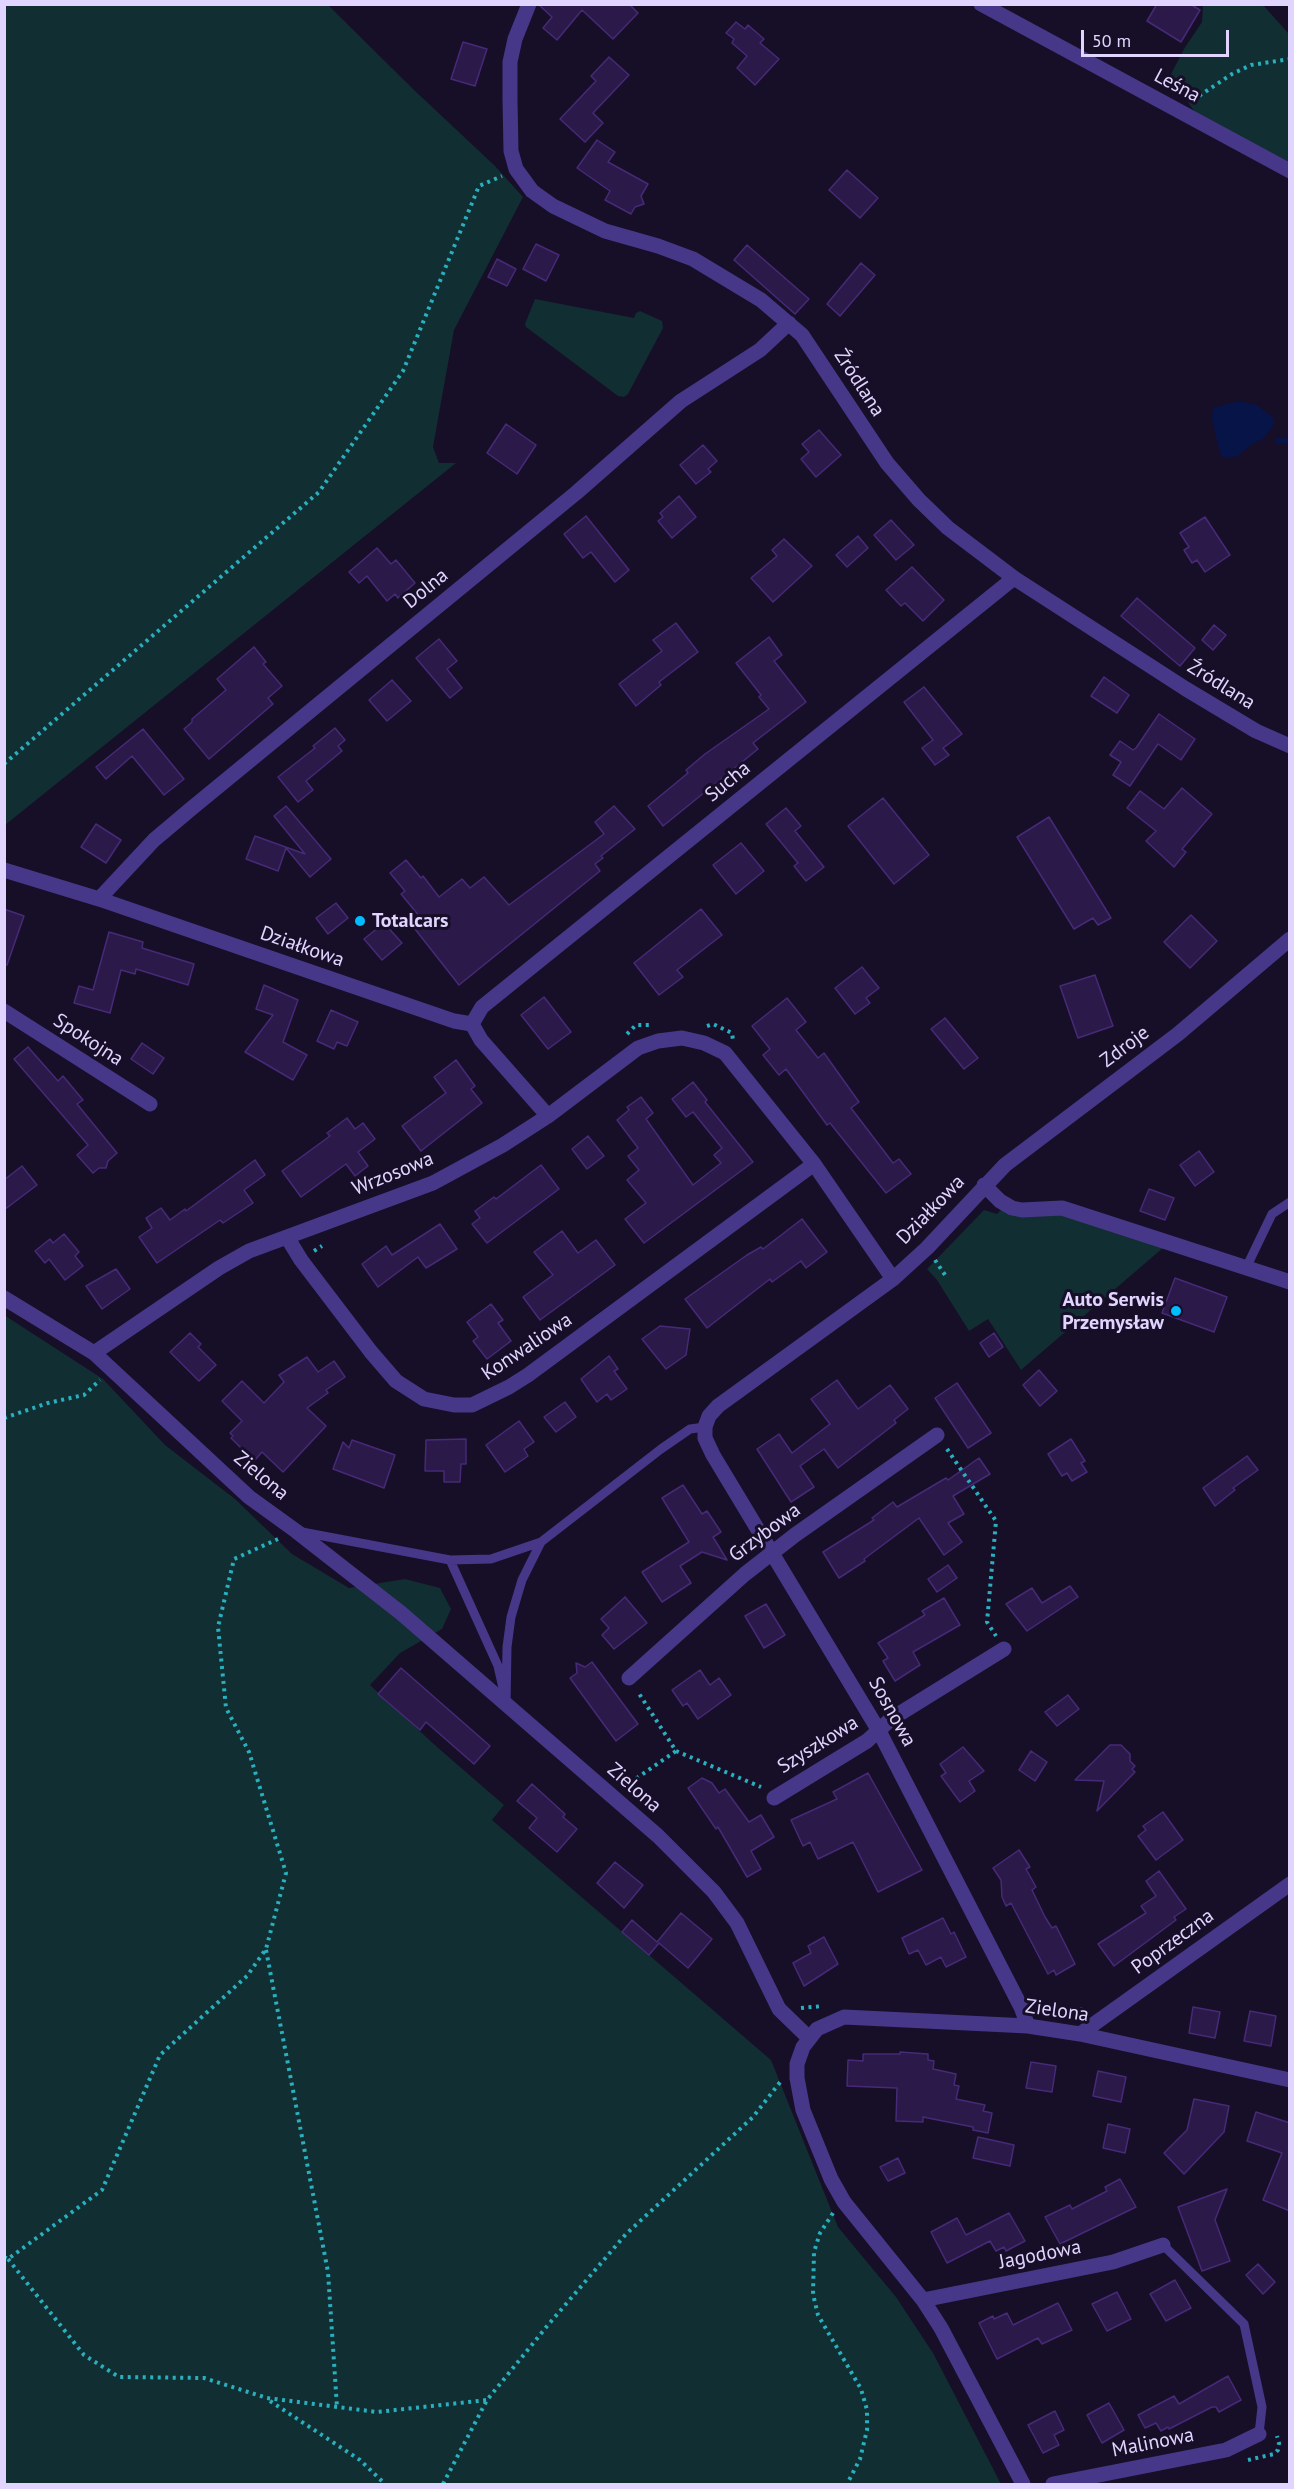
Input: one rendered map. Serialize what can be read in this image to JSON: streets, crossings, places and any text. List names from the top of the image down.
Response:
{
  "streets": {
    "street": [
      "Leśna",
      "Źródlana",
      "Dolna",
      "Sucha",
      "Działkowa",
      "Spokojna",
      "Zdroje",
      "Wrzosowa",
      "Konwaliowa",
      "Zielona",
      "Grzybowa",
      "Sosnowa",
      "Szyszkowa",
      "Poprzeczna",
      "Jagodowa",
      "Malinowa"
    ]
  },
  "crossings": [
    ["Źródlana", "Dolna"],
    ["Źródlana", "Sucha"],
    ["Dolna", "Działkowa"],
    ["Sucha", "Działkowa"],
    ["Działkowa", "Zdroje"],
    ["Działkowa", "Wrzosowa"],
    ["Działkowa", "Konwaliowa"],
    ["Wrzosowa", "Konwaliowa"],
    ["Wrzosowa", "Zielona"],
    ["Zielona", "Sosnowa"],
    ["Zielona", "Poprzeczna"],
    ["Grzybowa", "Sosnowa"],
    ["Sosnowa", "Szyszkowa"]
  ],
  "places": ["Totalcars", "Auto Serwis Przemysław"],
  "scale_bar": "50 m"
}
